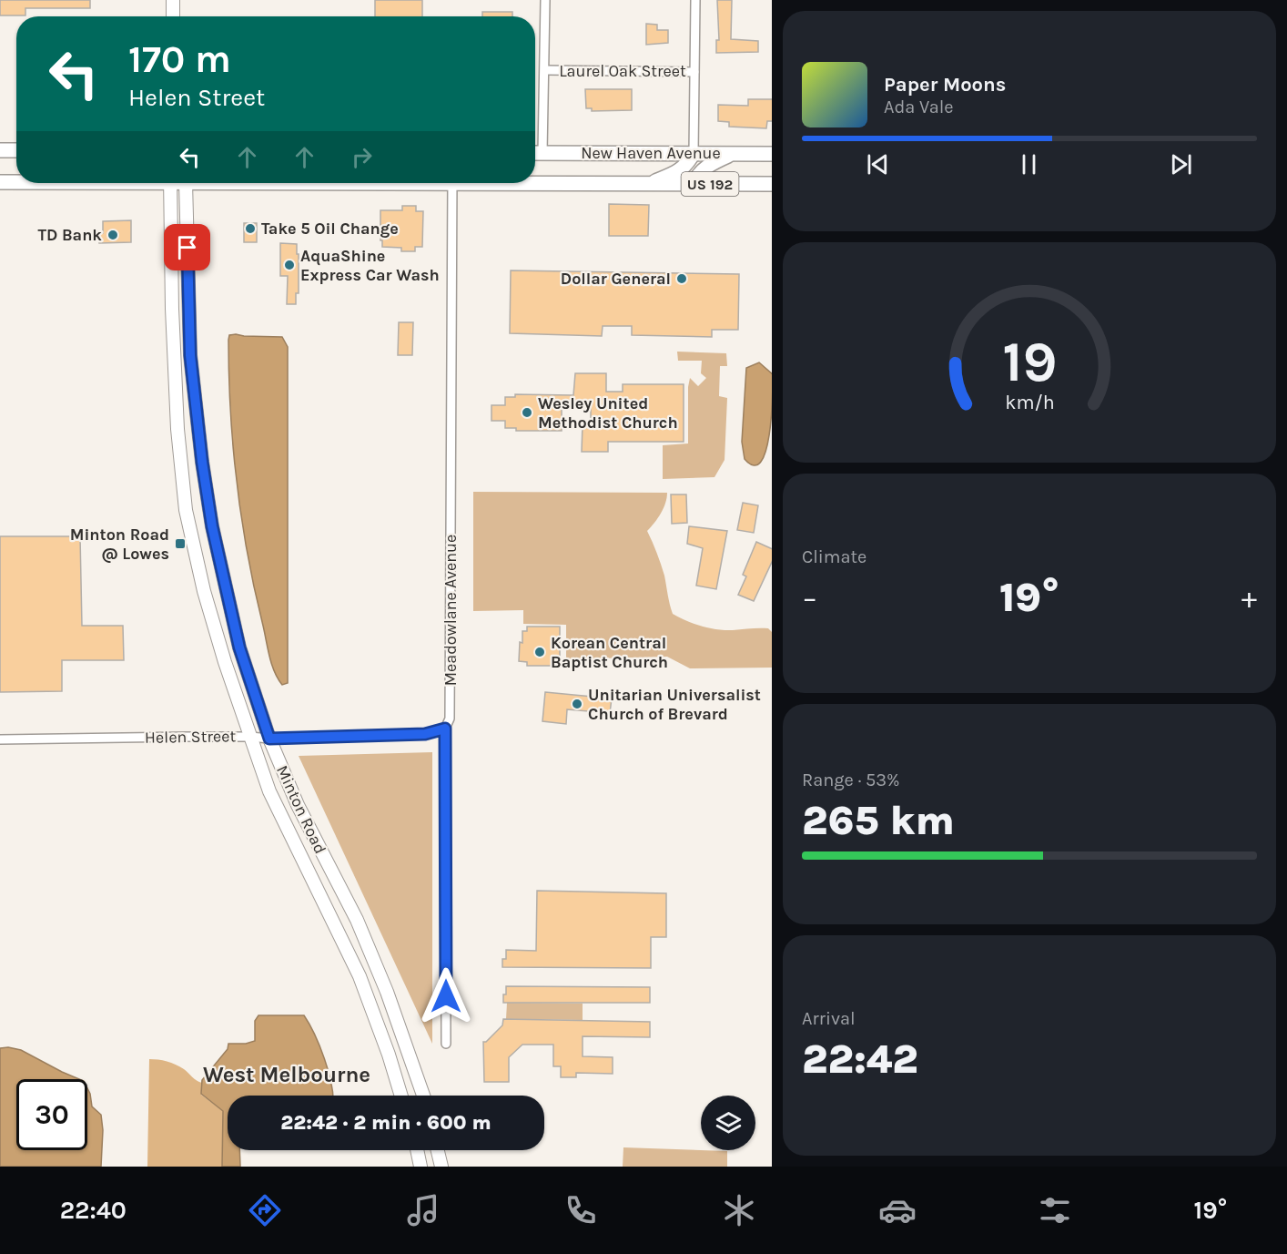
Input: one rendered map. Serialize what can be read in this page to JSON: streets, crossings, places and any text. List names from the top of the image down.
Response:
{
  "streets": {
    "main road": ["New Haven Avenue", "US 192", "Minton Road"],
    "street": ["Laurel Oak Street", "Meadowlane Avenue", "Helen Street"]
  },
  "crossings": [
    ["Meadowlane Avenue", "Helen Street"],
    ["Helen Street", "Minton Road"]
  ],
  "districts": ["West Melbourne"],
  "places": {
    "other": [
      "Take 5 Oil Change",
      "TD Bank",
      "AquaShine Express Car Wash",
      "Dollar General",
      "Wesley United Methodist Church",
      "Korean Central Baptist Church",
      "Unitarian Universalist Church of Brevard"
    ],
    "transit": ["Minton Road @ Lowes"]
  },
  "page": {
    "turn": ["170 m", "Helen Street"],
    "song": ["Paper Moons", "Ada Vale"],
    "tile": [
      "Climate",
      ["Range · 53%", "265 km"],
      ["Arrival", "22:42"]
    ],
    "heat": ["−", "19°", "+"],
    "limit": "30",
    "trip": "22:42 · 2 min · 600 m",
    "tabs": ["22:40", "19°"],
    "gauge": ["19", "km/h"]
  }
}
